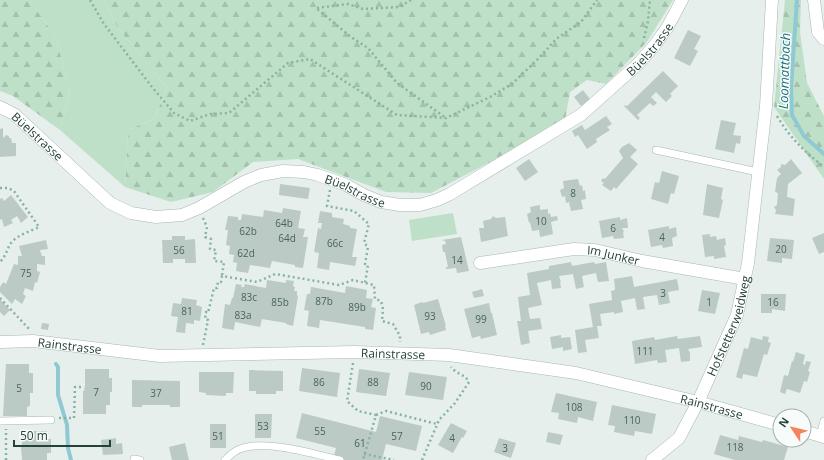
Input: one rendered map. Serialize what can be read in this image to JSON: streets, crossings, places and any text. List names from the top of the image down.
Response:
{
  "streets": {
    "street": [
      "Büelstrasse",
      "Im Junker",
      "Hofstetterweidweg",
      "Rainstrasse"
    ]
  },
  "crossings": [
    ["Im Junker", "Hofstetterweidweg"],
    ["Hofstetterweidweg", "Rainstrasse"]
  ],
  "water": ["Loomattbach"],
  "house_numbers": [
    "8",
    "10",
    "64b",
    "6",
    "62b",
    "4",
    "64d",
    "66c",
    "20",
    "56",
    "62d",
    "14",
    "75",
    "3",
    "83c",
    "87b",
    "85b",
    "1",
    "16",
    "89b",
    "81",
    "83a",
    "93",
    "99",
    "111",
    "86",
    "88",
    "90",
    "5",
    "7",
    "37",
    "108",
    "110",
    "53",
    "55",
    "51",
    "57",
    "4",
    "61",
    "118",
    "3"
  ],
  "scale_bar": "50 m",
  "north": "top left"
}
